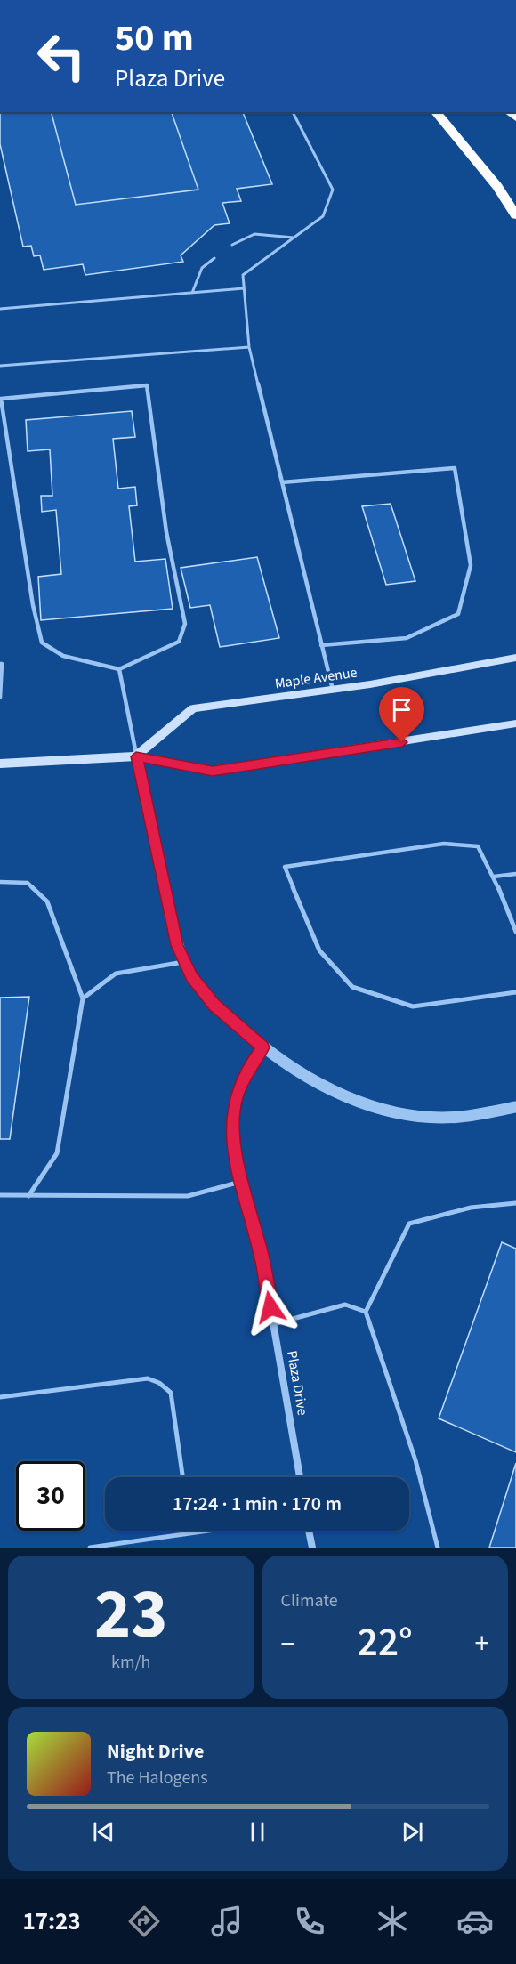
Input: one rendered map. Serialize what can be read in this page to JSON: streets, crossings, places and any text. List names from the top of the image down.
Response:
{
  "streets": {
    "main road": ["Maple Avenue"],
    "street": ["Plaza Drive"]
  },
  "page": {
    "turn": ["50 m", "Plaza Drive"],
    "limit": "30",
    "trip": "17:24 · 1 min · 170 m",
    "tile": [
      ["23", "km/h"],
      "Climate"
    ],
    "heat": ["−", "22°", "+"],
    "song": ["Night Drive", "The Halogens"],
    "tabs": "17:23"
  }
}
